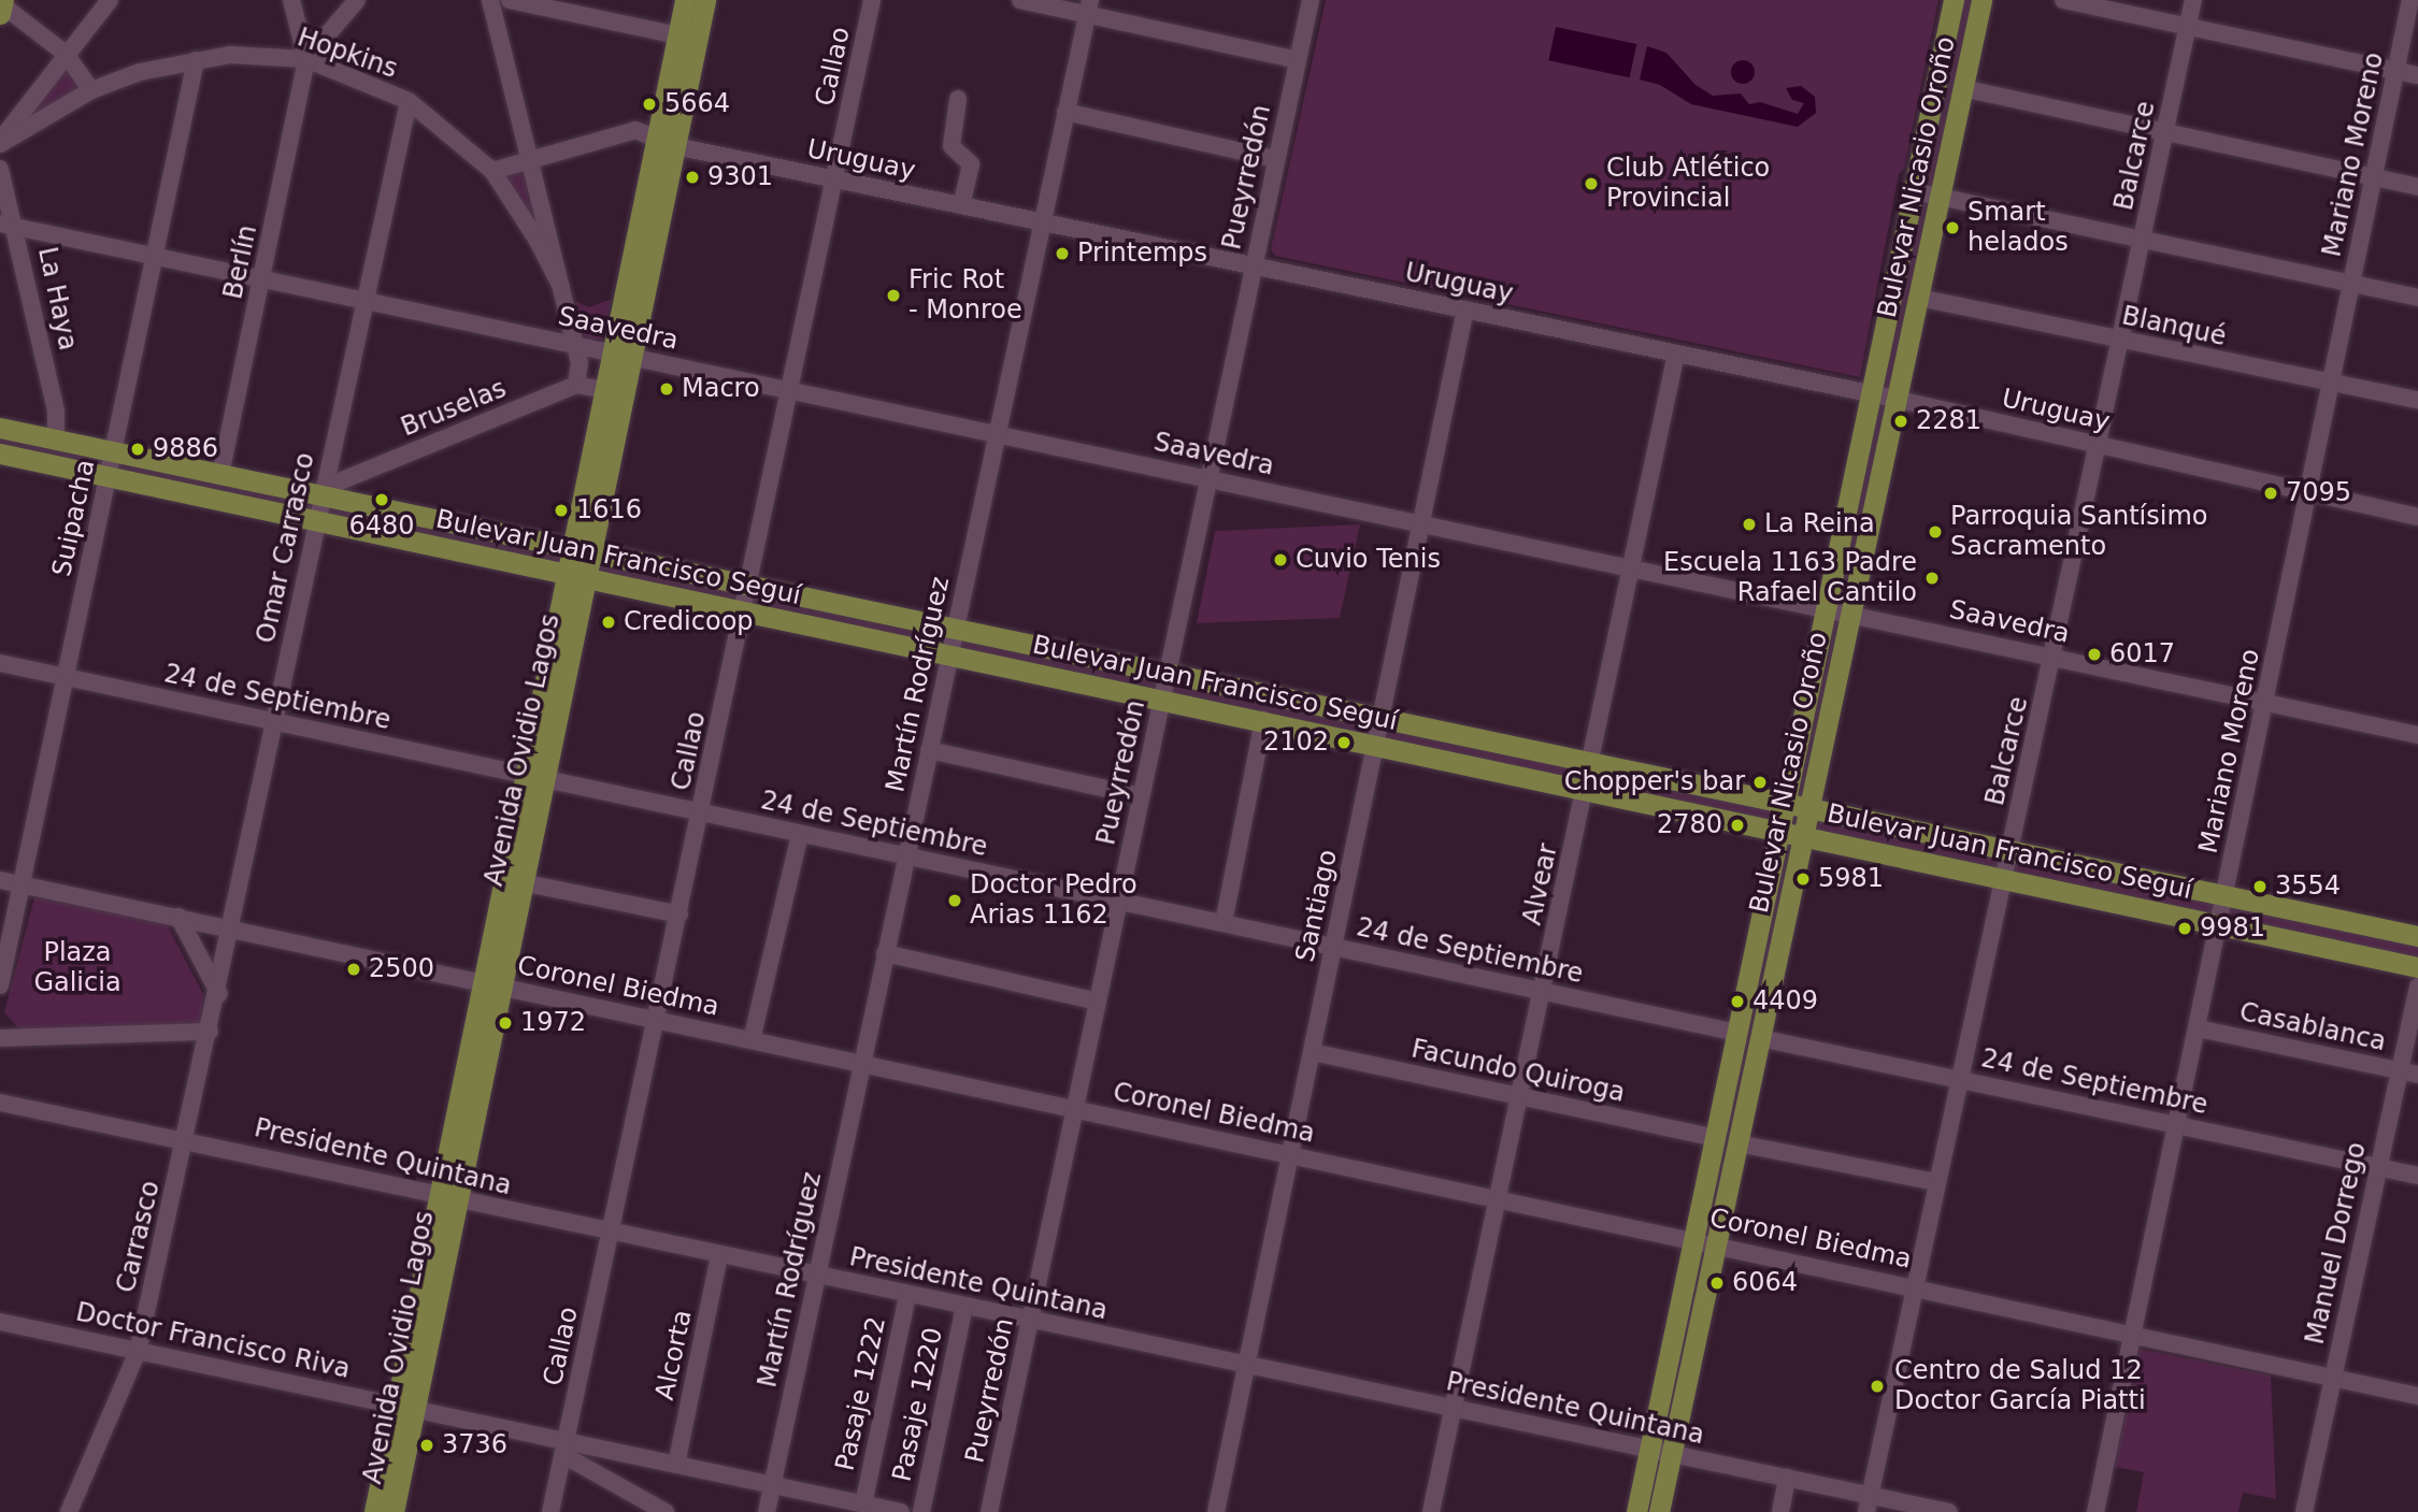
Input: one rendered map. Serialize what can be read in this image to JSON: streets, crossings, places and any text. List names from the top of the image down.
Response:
{
  "streets": {
    "main road": ["Bulevar Nicasio Oroño", "Bulevar Juan Francisco Seguí", "Avenida Ovidio Lagos"],
    "street": [
      "Hopkins",
      "Callao",
      "Mariano Moreno",
      "Balcarce",
      "Uruguay",
      "Pueyrredón",
      "Berlín",
      "La Haya",
      "Blanqué",
      "Saavedra",
      "Bruselas",
      "Suipacha",
      "Omar Carrasco",
      "Martín Rodríguez",
      "24 de Septiembre",
      "Alvear",
      "Santiago",
      "Coronel Biedma",
      "Casablanca",
      "Facundo Quiroga",
      "Presidente Quintana",
      "Carrasco",
      "Manuel Dorrego",
      "Doctor Francisco Riva",
      "Alcorta",
      "Pasaje 1222",
      "Pasaje 1220"
    ]
  },
  "crossings": [
    ["Hopkins", "Uruguay"],
    ["Hopkins", "Berlín"],
    ["Hopkins", "Suipacha"],
    ["Hopkins", "Omar Carrasco"],
    ["Callao", "Uruguay"],
    ["Callao", "Saavedra"],
    ["Callao", "Bulevar Juan Francisco Seguí"],
    ["Callao", "24 de Septiembre"],
    ["Callao", "Coronel Biedma"],
    ["Callao", "Presidente Quintana"],
    ["Callao", "Doctor Francisco Riva"],
    ["Mariano Moreno", "Uruguay"],
    ["Mariano Moreno", "Blanqué"],
    ["Mariano Moreno", "Saavedra"],
    ["Mariano Moreno", "Bulevar Juan Francisco Seguí"],
    ["Mariano Moreno", "24 de Septiembre"],
    ["Mariano Moreno", "Coronel Biedma"],
    ["Mariano Moreno", "Casablanca"],
    ["Balcarce", "Uruguay"],
    ["Balcarce", "Blanqué"],
    ["Balcarce", "Saavedra"],
    ["Balcarce", "Bulevar Juan Francisco Seguí"],
    ["Balcarce", "24 de Septiembre"],
    ["Balcarce", "Coronel Biedma"],
    ["Balcarce", "Presidente Quintana"],
    ["Uruguay", "Pueyrredón"],
    ["Uruguay", "Bulevar Nicasio Oroño"],
    ["Uruguay", "Martín Rodríguez"],
    ["Uruguay", "Avenida Ovidio Lagos"],
    ["Uruguay", "Alvear"],
    ["Uruguay", "Santiago"],
    ["Pueyrredón", "Saavedra"],
    ["Pueyrredón", "Bulevar Juan Francisco Seguí"],
    ["Pueyrredón", "24 de Septiembre"],
    ["Pueyrredón", "Coronel Biedma"],
    ["Pueyrredón", "Presidente Quintana"],
    ["Bulevar Nicasio Oroño", "Blanqué"],
    ["Bulevar Nicasio Oroño", "Saavedra"],
    ["Bulevar Nicasio Oroño", "Bulevar Juan Francisco Seguí"],
    ["Bulevar Nicasio Oroño", "24 de Septiembre"],
    ["Bulevar Nicasio Oroño", "Coronel Biedma"],
    ["Bulevar Nicasio Oroño", "Facundo Quiroga"],
    ["Bulevar Nicasio Oroño", "Presidente Quintana"],
    ["Berlín", "Saavedra"],
    ["Berlín", "Bulevar Juan Francisco Seguí"],
    ["La Haya", "Saavedra"],
    ["La Haya", "Bulevar Juan Francisco Seguí"],
    ["Saavedra", "Suipacha"],
    ["Saavedra", "Omar Carrasco"],
    ["Saavedra", "Martín Rodríguez"],
    ["Saavedra", "Avenida Ovidio Lagos"],
    ["Saavedra", "Alvear"],
    ["Saavedra", "Santiago"],
    ["Bruselas", "Omar Carrasco"],
    ["Bruselas", "Bulevar Juan Francisco Seguí"],
    ["Suipacha", "Bulevar Juan Francisco Seguí"],
    ["Suipacha", "24 de Septiembre"],
    ["Suipacha", "Coronel Biedma"],
    ["Omar Carrasco", "Bulevar Juan Francisco Seguí"],
    ["Omar Carrasco", "24 de Septiembre"],
    ["Omar Carrasco", "Coronel Biedma"],
    ["Omar Carrasco", "Presidente Quintana"],
    ["Omar Carrasco", "Carrasco"],
    ["Bulevar Juan Francisco Seguí", "Martín Rodríguez"],
    ["Bulevar Juan Francisco Seguí", "Avenida Ovidio Lagos"],
    ["Bulevar Juan Francisco Seguí", "Alvear"],
    ["Bulevar Juan Francisco Seguí", "Santiago"],
    ["Martín Rodríguez", "24 de Septiembre"],
    ["Martín Rodríguez", "Coronel Biedma"],
    ["Martín Rodríguez", "Presidente Quintana"],
    ["Martín Rodríguez", "Doctor Francisco Riva"],
    ["24 de Septiembre", "Avenida Ovidio Lagos"],
    ["24 de Septiembre", "Alvear"],
    ["24 de Septiembre", "Santiago"],
    ["24 de Septiembre", "Manuel Dorrego"],
    ["Avenida Ovidio Lagos", "Coronel Biedma"],
    ["Avenida Ovidio Lagos", "Presidente Quintana"],
    ["Avenida Ovidio Lagos", "Doctor Francisco Riva"],
    ["Alvear", "Coronel Biedma"],
    ["Alvear", "Facundo Quiroga"],
    ["Alvear", "Presidente Quintana"],
    ["Santiago", "Coronel Biedma"],
    ["Santiago", "Facundo Quiroga"],
    ["Santiago", "Presidente Quintana"],
    ["Coronel Biedma", "Manuel Dorrego"],
    ["Casablanca", "Manuel Dorrego"],
    ["Presidente Quintana", "Carrasco"],
    ["Presidente Quintana", "Alcorta"],
    ["Presidente Quintana", "Pasaje 1222"],
    ["Presidente Quintana", "Pasaje 1220"],
    ["Carrasco", "Doctor Francisco Riva"],
    ["Doctor Francisco Riva", "Alcorta"],
    ["Doctor Francisco Riva", "Pasaje 1222"]
  ],
  "parks": ["Plaza Galicia"],
  "places": [
    "5664",
    "9301",
    "Club Atlético Provincial",
    "Smart helados",
    "Printemps",
    "Fric Rot - Monroe",
    "Macro",
    "2281",
    "9886",
    "7095",
    "6480",
    "1616",
    "La Reina",
    "Parroquia Santísimo Sacramento",
    "Cuvio Tenis",
    "Escuela 1163 Padre Rafael Cantilo",
    "Credicoop",
    "6017",
    "2102",
    "Chopper's bar",
    "2780",
    "5981",
    "3554",
    "Doctor Pedro Arias 1162",
    "9981",
    "2500",
    "4409",
    "1972",
    "6064",
    "Centro de Salud 12 Doctor García Piatti",
    "3736"
  ]
}
